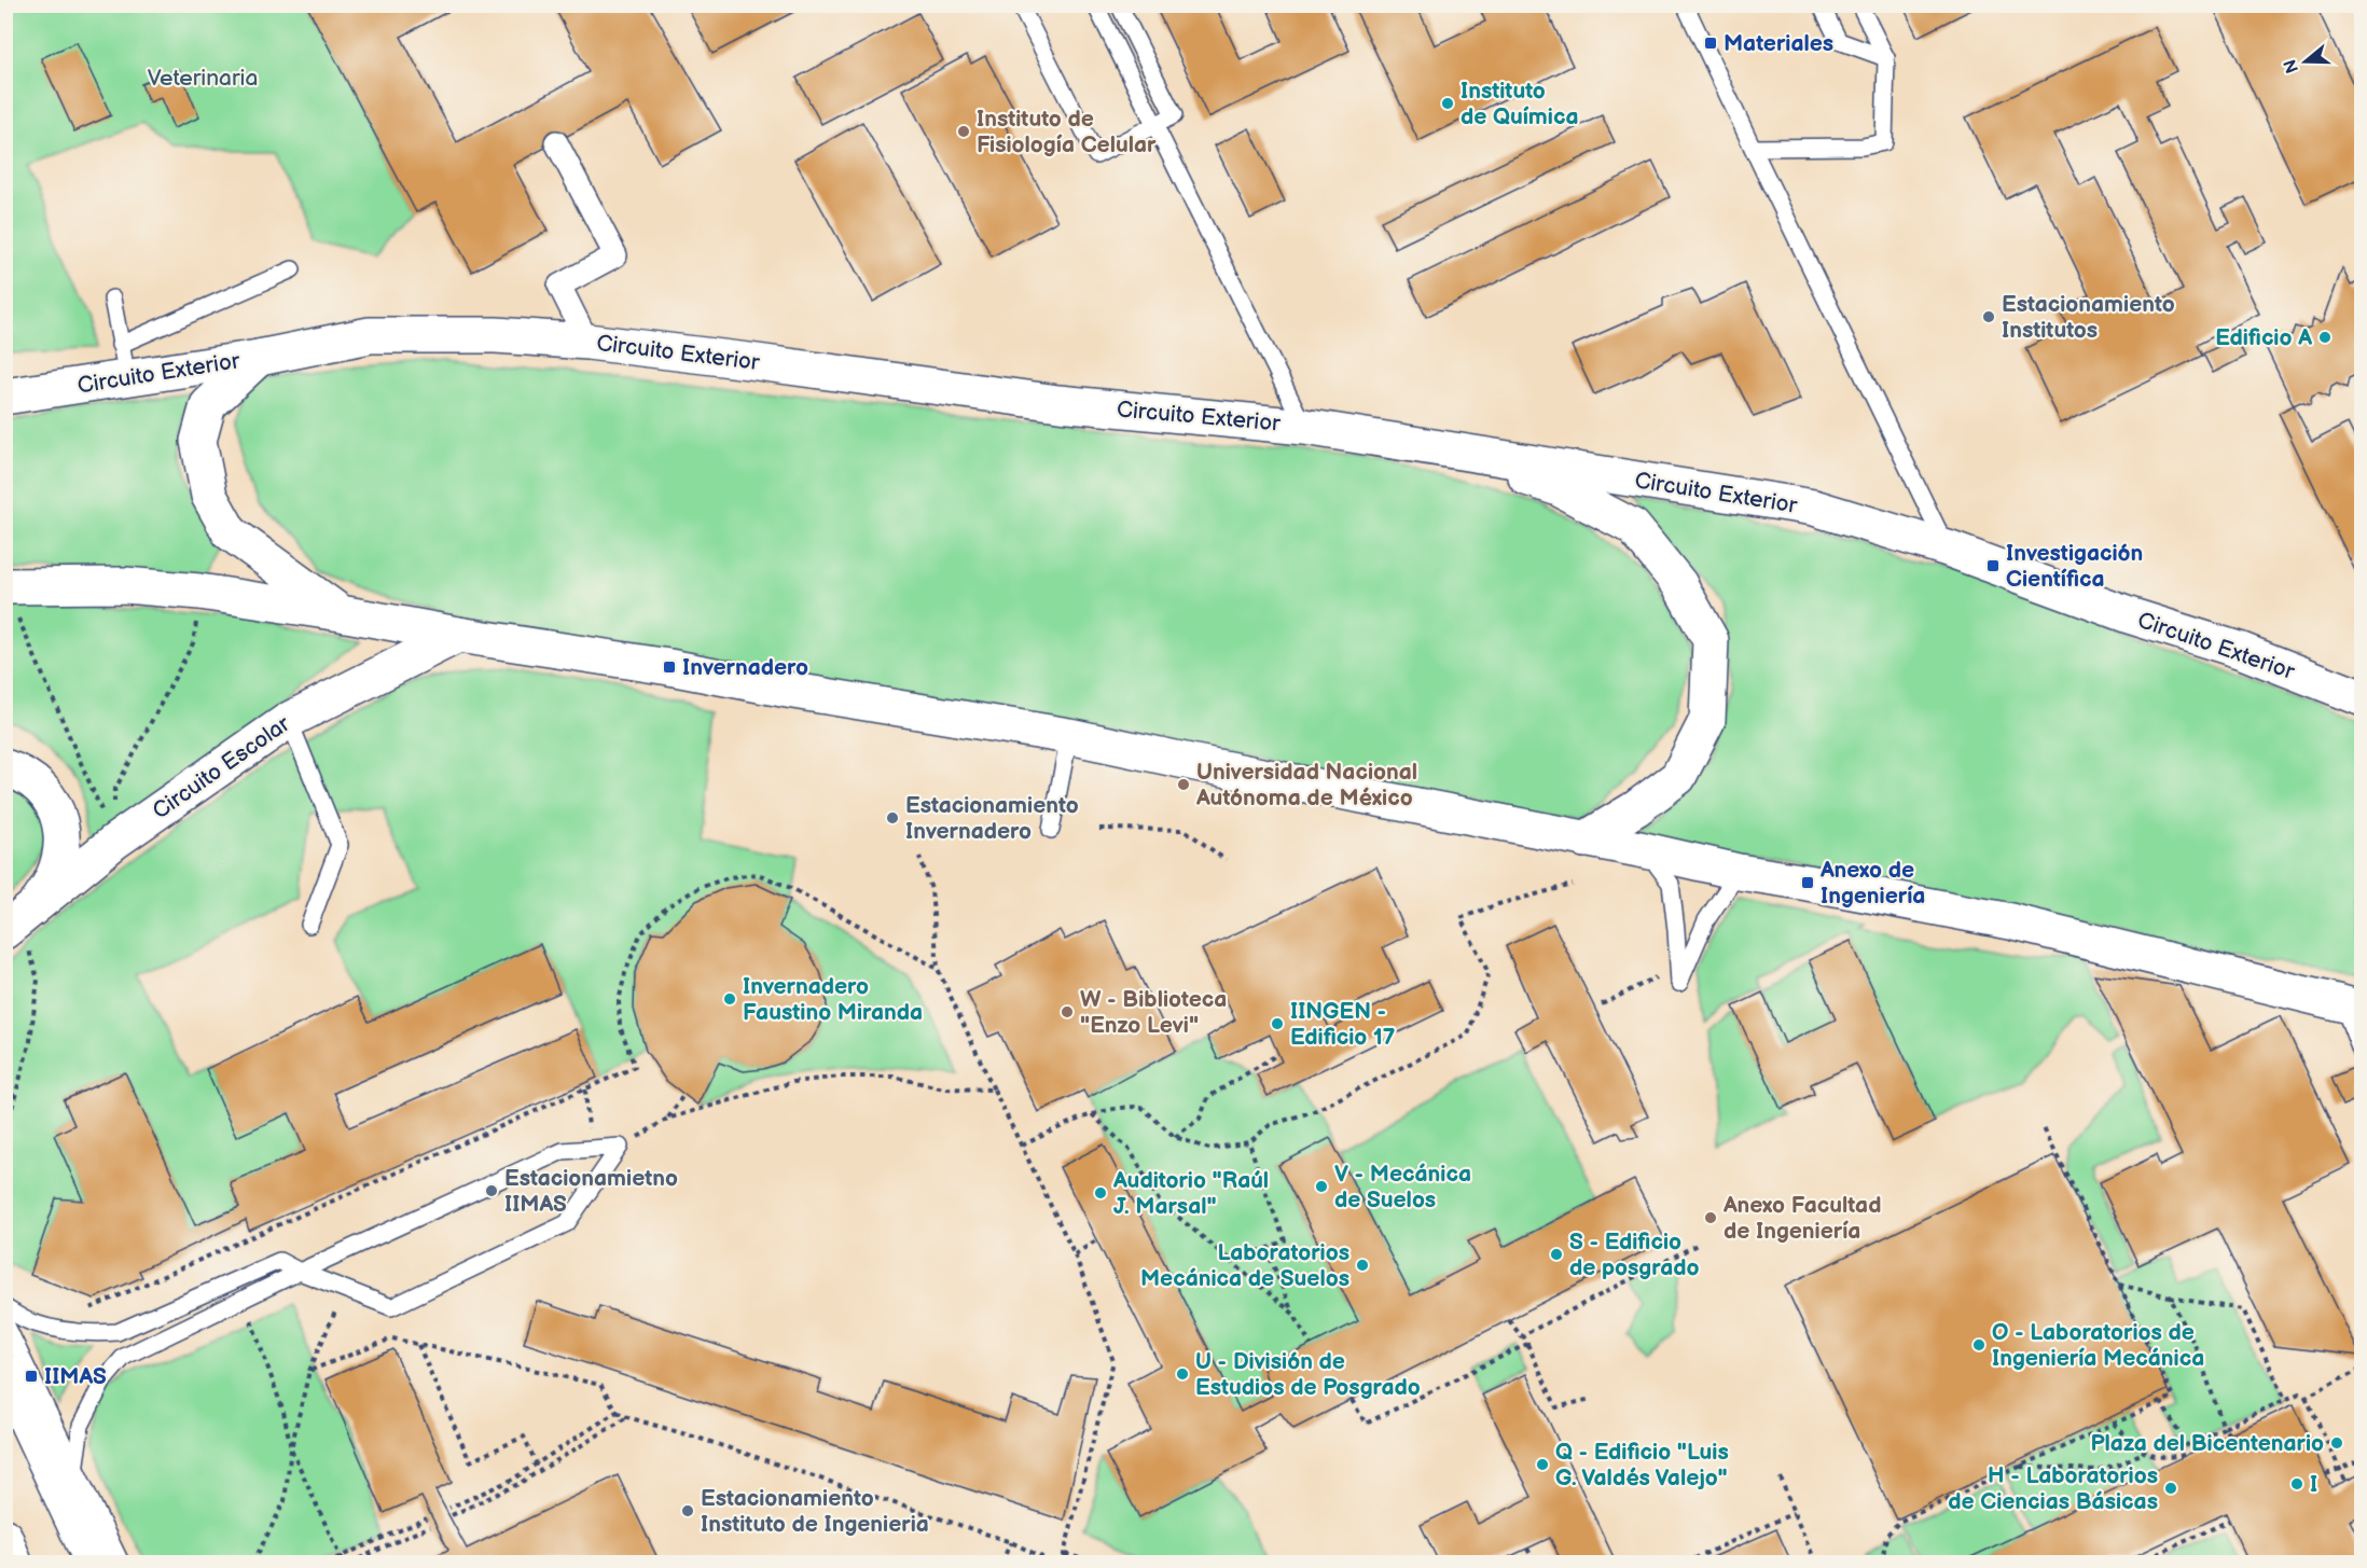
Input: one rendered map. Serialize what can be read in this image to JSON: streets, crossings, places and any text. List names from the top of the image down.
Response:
{
  "streets": {
    "street": ["Circuito Exterior", "Circuito Escolar"]
  },
  "parks": ["Veterinaria"],
  "places": {
    "transit": [
      "Materiales",
      "Investigación Científica",
      "Invernadero",
      "Anexo de Ingeniería",
      "IIMAS"
    ],
    "other": [
      "Instituto de Química",
      "Instituto de Fisiología Celular",
      "Estacionamiento Institutos",
      "Edificio A",
      "Universidad Nacional Autónoma de México",
      "Estacionamiento Invernadero",
      "Invernadero Faustino Miranda",
      "W - Biblioteca \"Enzo Levi\"",
      "IINGEN - Edificio 17",
      "V - Mecánica de Suelos",
      "Estacionamietno IIMAS",
      "Auditorio \"Raúl J. Marsal\"",
      "Anexo Facultad de Ingeniería",
      "S - Edificio de posgrado",
      "Laboratorios Mecánica de Suelos",
      "O - Laboratorios de Ingeniería Mecánica",
      "U - División de Estudios de Posgrado",
      "Plaza del Bicentenario",
      "Q - Edificio \"Luis G. Valdés Valejo\"",
      "I",
      "H - Laboratorios de Ciencias Básicas",
      "Estacionamiento Instituto de Ingenieria"
    ]
  },
  "north": "left"
}
